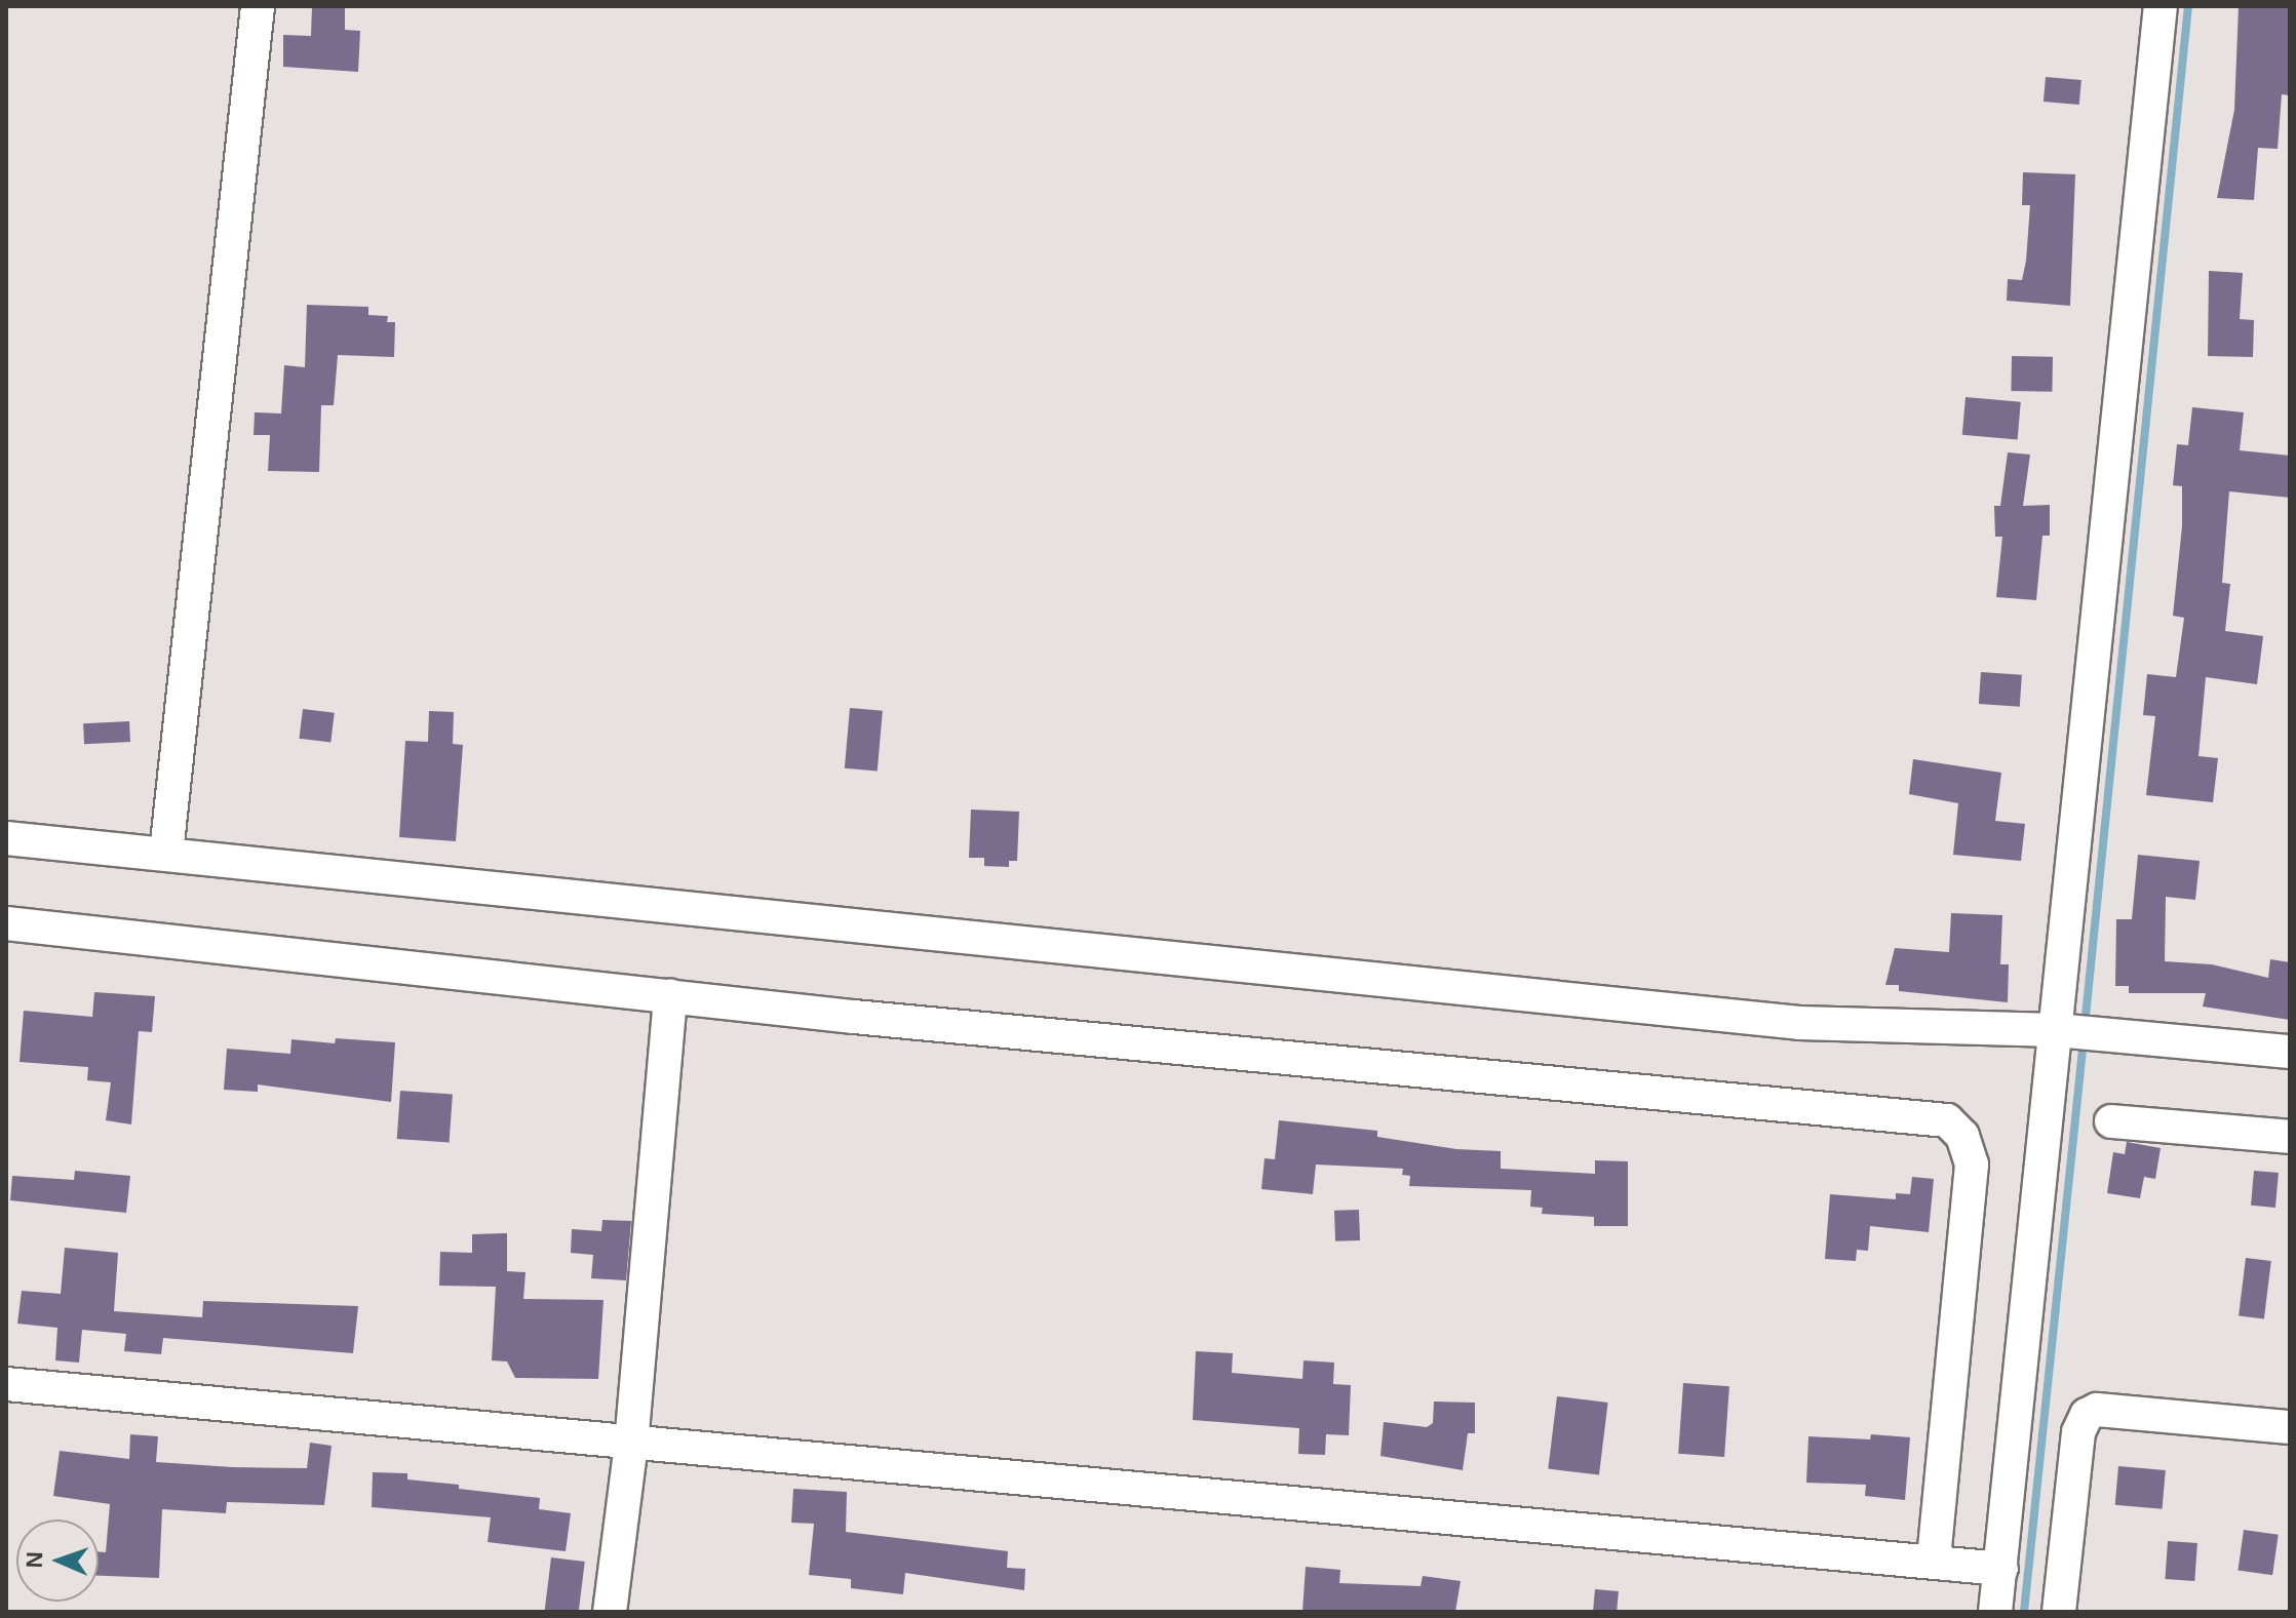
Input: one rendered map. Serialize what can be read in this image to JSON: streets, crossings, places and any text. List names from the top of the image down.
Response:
{
  "north": "left"
}
